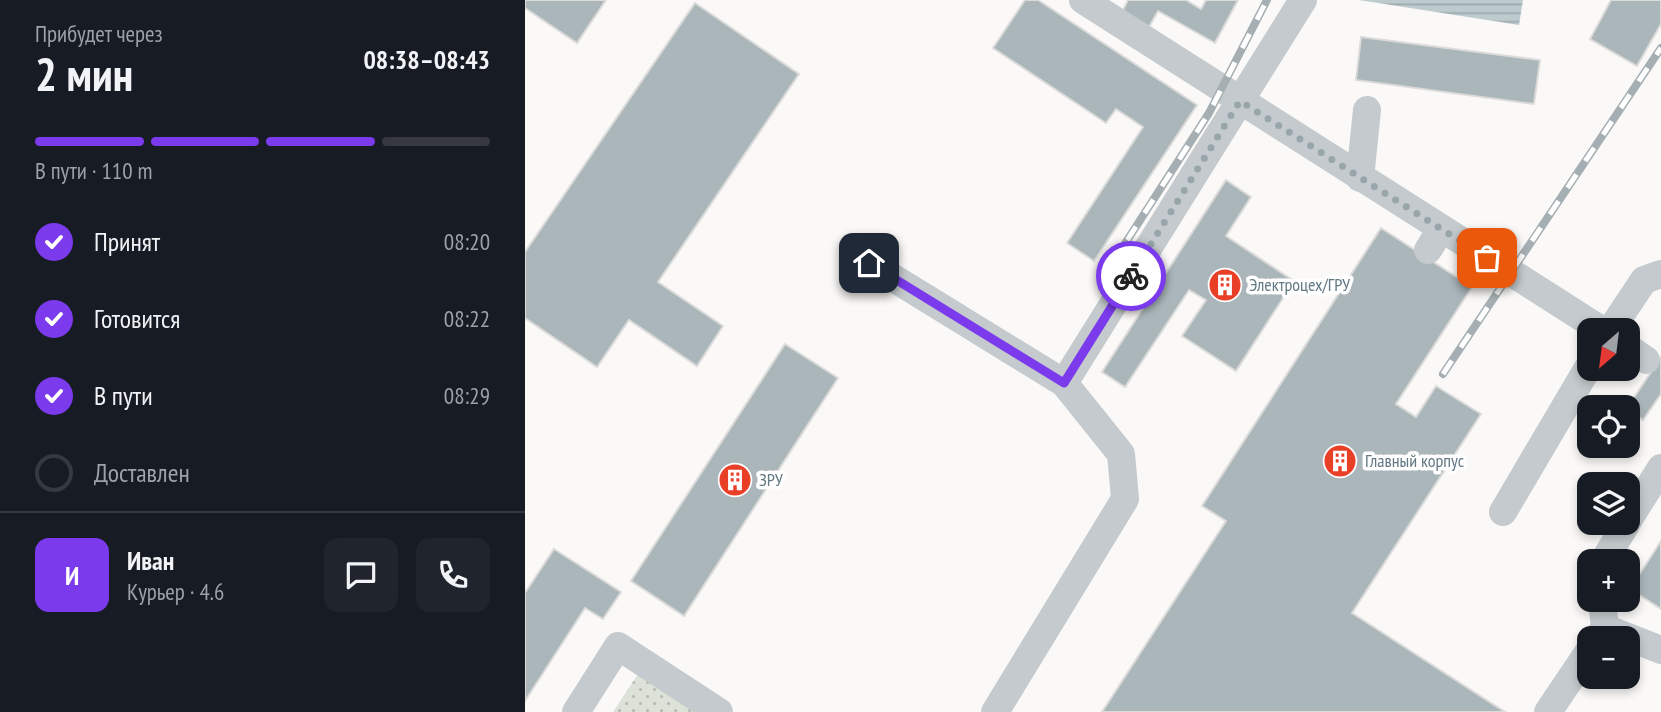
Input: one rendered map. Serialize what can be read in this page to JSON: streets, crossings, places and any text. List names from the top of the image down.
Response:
{
  "places": {
    "building": ["Электроцех/ГРУ", "Главный корпус", "ЗРУ"]
  },
  "north": "bottom left",
  "page": {
    "heading": ["2 мин", "Прибудет через", "08:38–08:43"],
    "panel": ["Иван", "Курьер · 4.6"],
    "bar": "В пути · 110 m",
    "list": [
      ["Принят", "08:20"],
      ["Готовится", "08:22"],
      ["В пути", "08:29"],
      "Доставлен"
    ],
    "map_buttons": ["+", "−"],
    "round": "И"
  }
}
